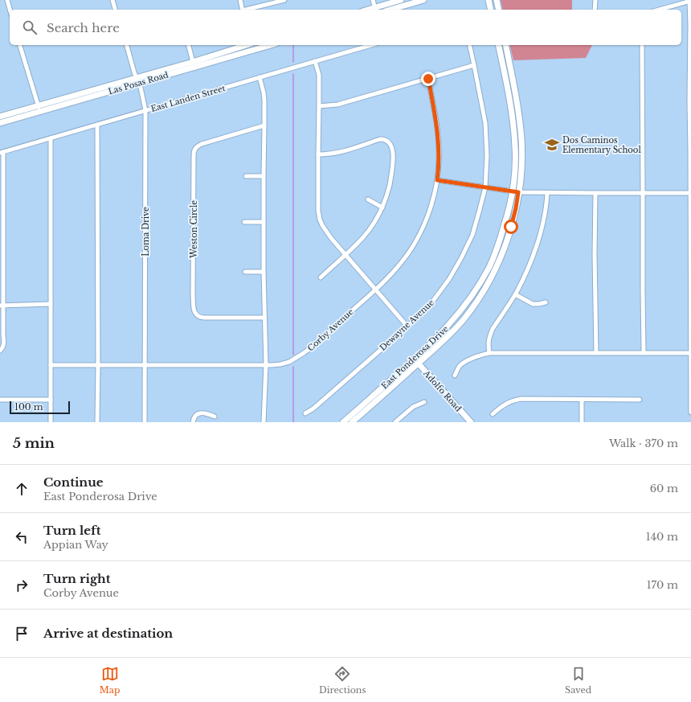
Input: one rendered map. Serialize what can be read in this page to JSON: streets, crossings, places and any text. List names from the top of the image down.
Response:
{
  "streets": {
    "main road": ["Las Posas Road", "East Ponderosa Drive", "Adolfo Road"],
    "street": [
      "East Landen Street",
      "Weston Circle",
      "Loma Drive",
      "Dewayne Avenue",
      "Corby Avenue"
    ]
  },
  "crossings": [
    ["Las Posas Road", "Loma Drive"],
    ["East Landen Street", "Loma Drive"],
    ["Loma Drive", "Corby Avenue"],
    ["East Ponderosa Drive", "Adolfo Road"]
  ],
  "places": {
    "school or university": ["Dos Caminos Elementary School"]
  },
  "scale_bar": "100 m",
  "page": {
    "search": "Search here",
    "scale": "100 m",
    "heading": ["5 min", "Walk · 370 m"],
    "list": [
      ["Continue", "East Ponderosa Drive", "60 m"],
      ["Turn left", "Appian Way", "140 m"],
      ["Turn right", "Corby Avenue", "170 m"],
      "Arrive at destination"
    ],
    "nav": ["Map", "Directions", "Saved"]
  }
}
